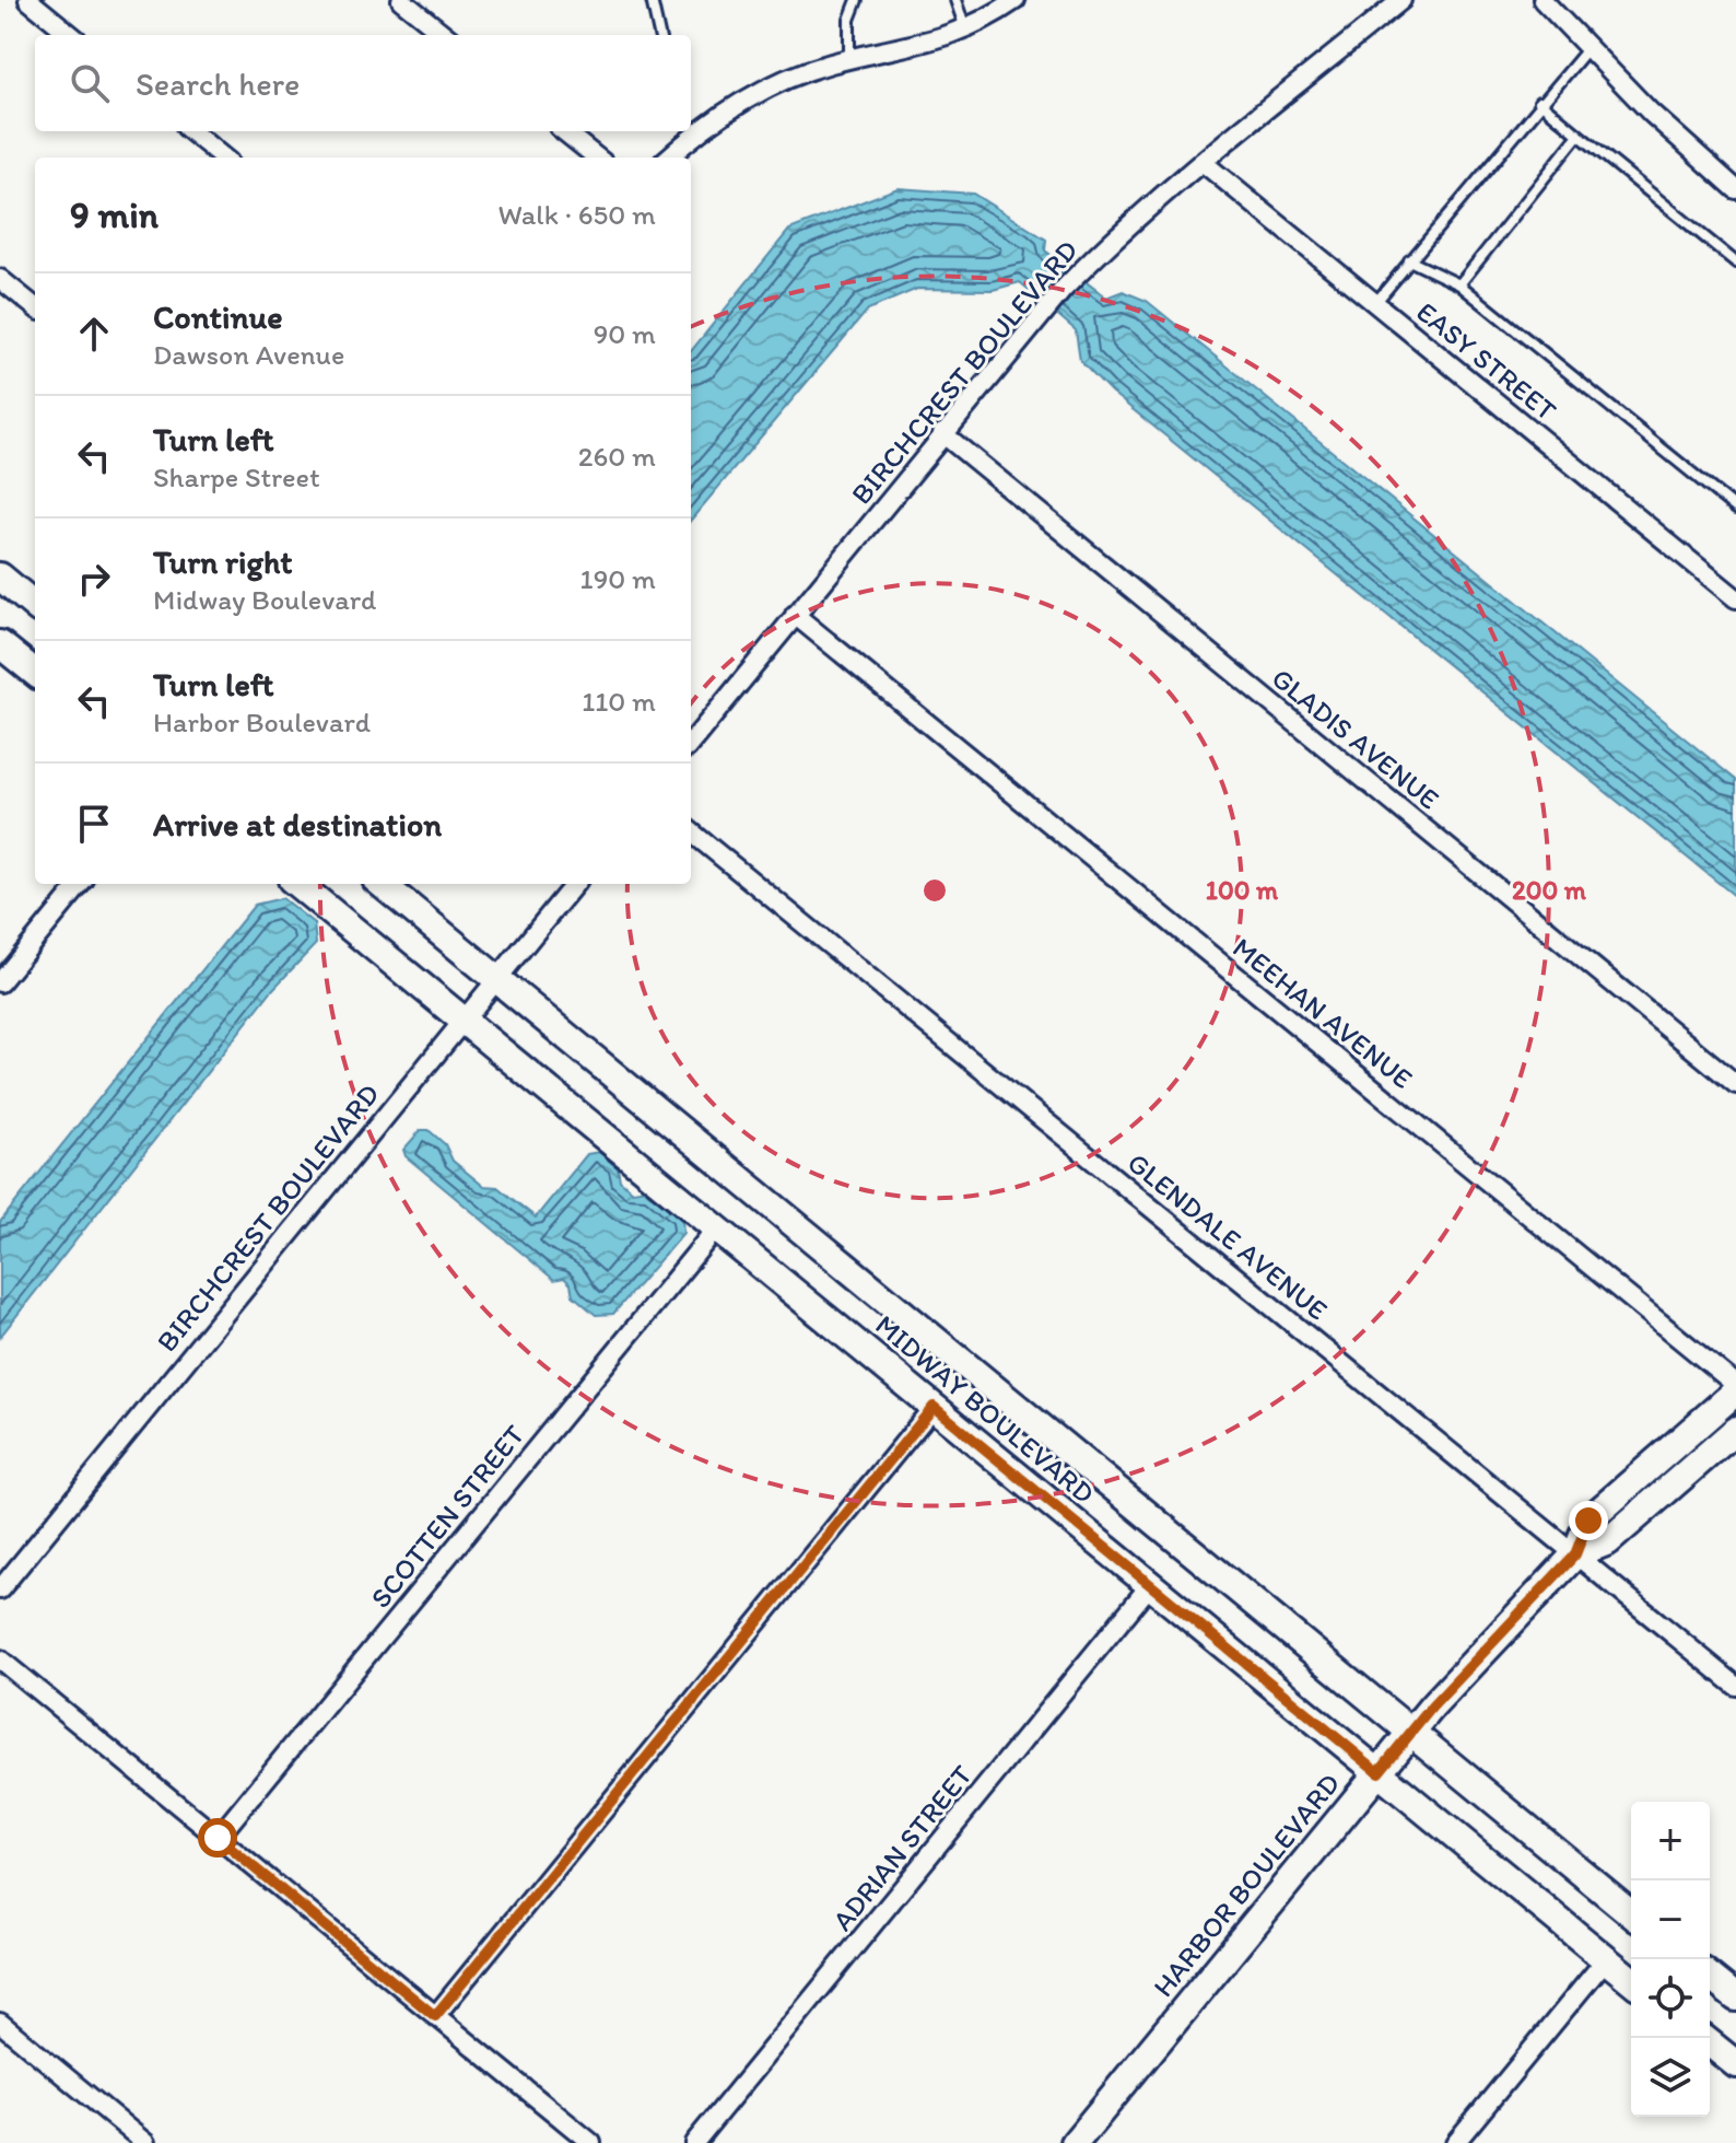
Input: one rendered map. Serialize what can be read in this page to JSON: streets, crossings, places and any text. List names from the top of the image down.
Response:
{
  "streets": {
    "street": [
      "EASY STREET",
      "BIRCHCREST BOULEVARD",
      "GLADIS AVENUE",
      "MEEHAN AVENUE",
      "GLENDALE AVENUE",
      "MIDWAY BOULEVARD",
      "SCOTTEN STREET",
      "ADRIAN STREET",
      "HARBOR BOULEVARD"
    ]
  },
  "crossings": [
    ["EASY STREET", "BIRCHCREST BOULEVARD"],
    ["BIRCHCREST BOULEVARD", "GLADIS AVENUE"],
    ["BIRCHCREST BOULEVARD", "MEEHAN AVENUE"],
    ["BIRCHCREST BOULEVARD", "MIDWAY BOULEVARD"],
    ["MEEHAN AVENUE", "HARBOR BOULEVARD"],
    ["GLENDALE AVENUE", "HARBOR BOULEVARD"],
    ["MIDWAY BOULEVARD", "SCOTTEN STREET"],
    ["MIDWAY BOULEVARD", "ADRIAN STREET"],
    ["MIDWAY BOULEVARD", "HARBOR BOULEVARD"]
  ],
  "page": {
    "search": "Search here",
    "heading": ["9 min", "Walk · 650 m"],
    "list": [
      ["Continue", "Dawson Avenue", "90 m"],
      ["Turn left", "Sharpe Street", "260 m"],
      ["Turn right", "Midway Boulevard", "190 m"],
      ["Turn left", "Harbor Boulevard", "110 m"],
      "Arrive at destination"
    ],
    "map_buttons": ["+", "−"]
  },
  "rings": ["100 m", "200 m"]
}
